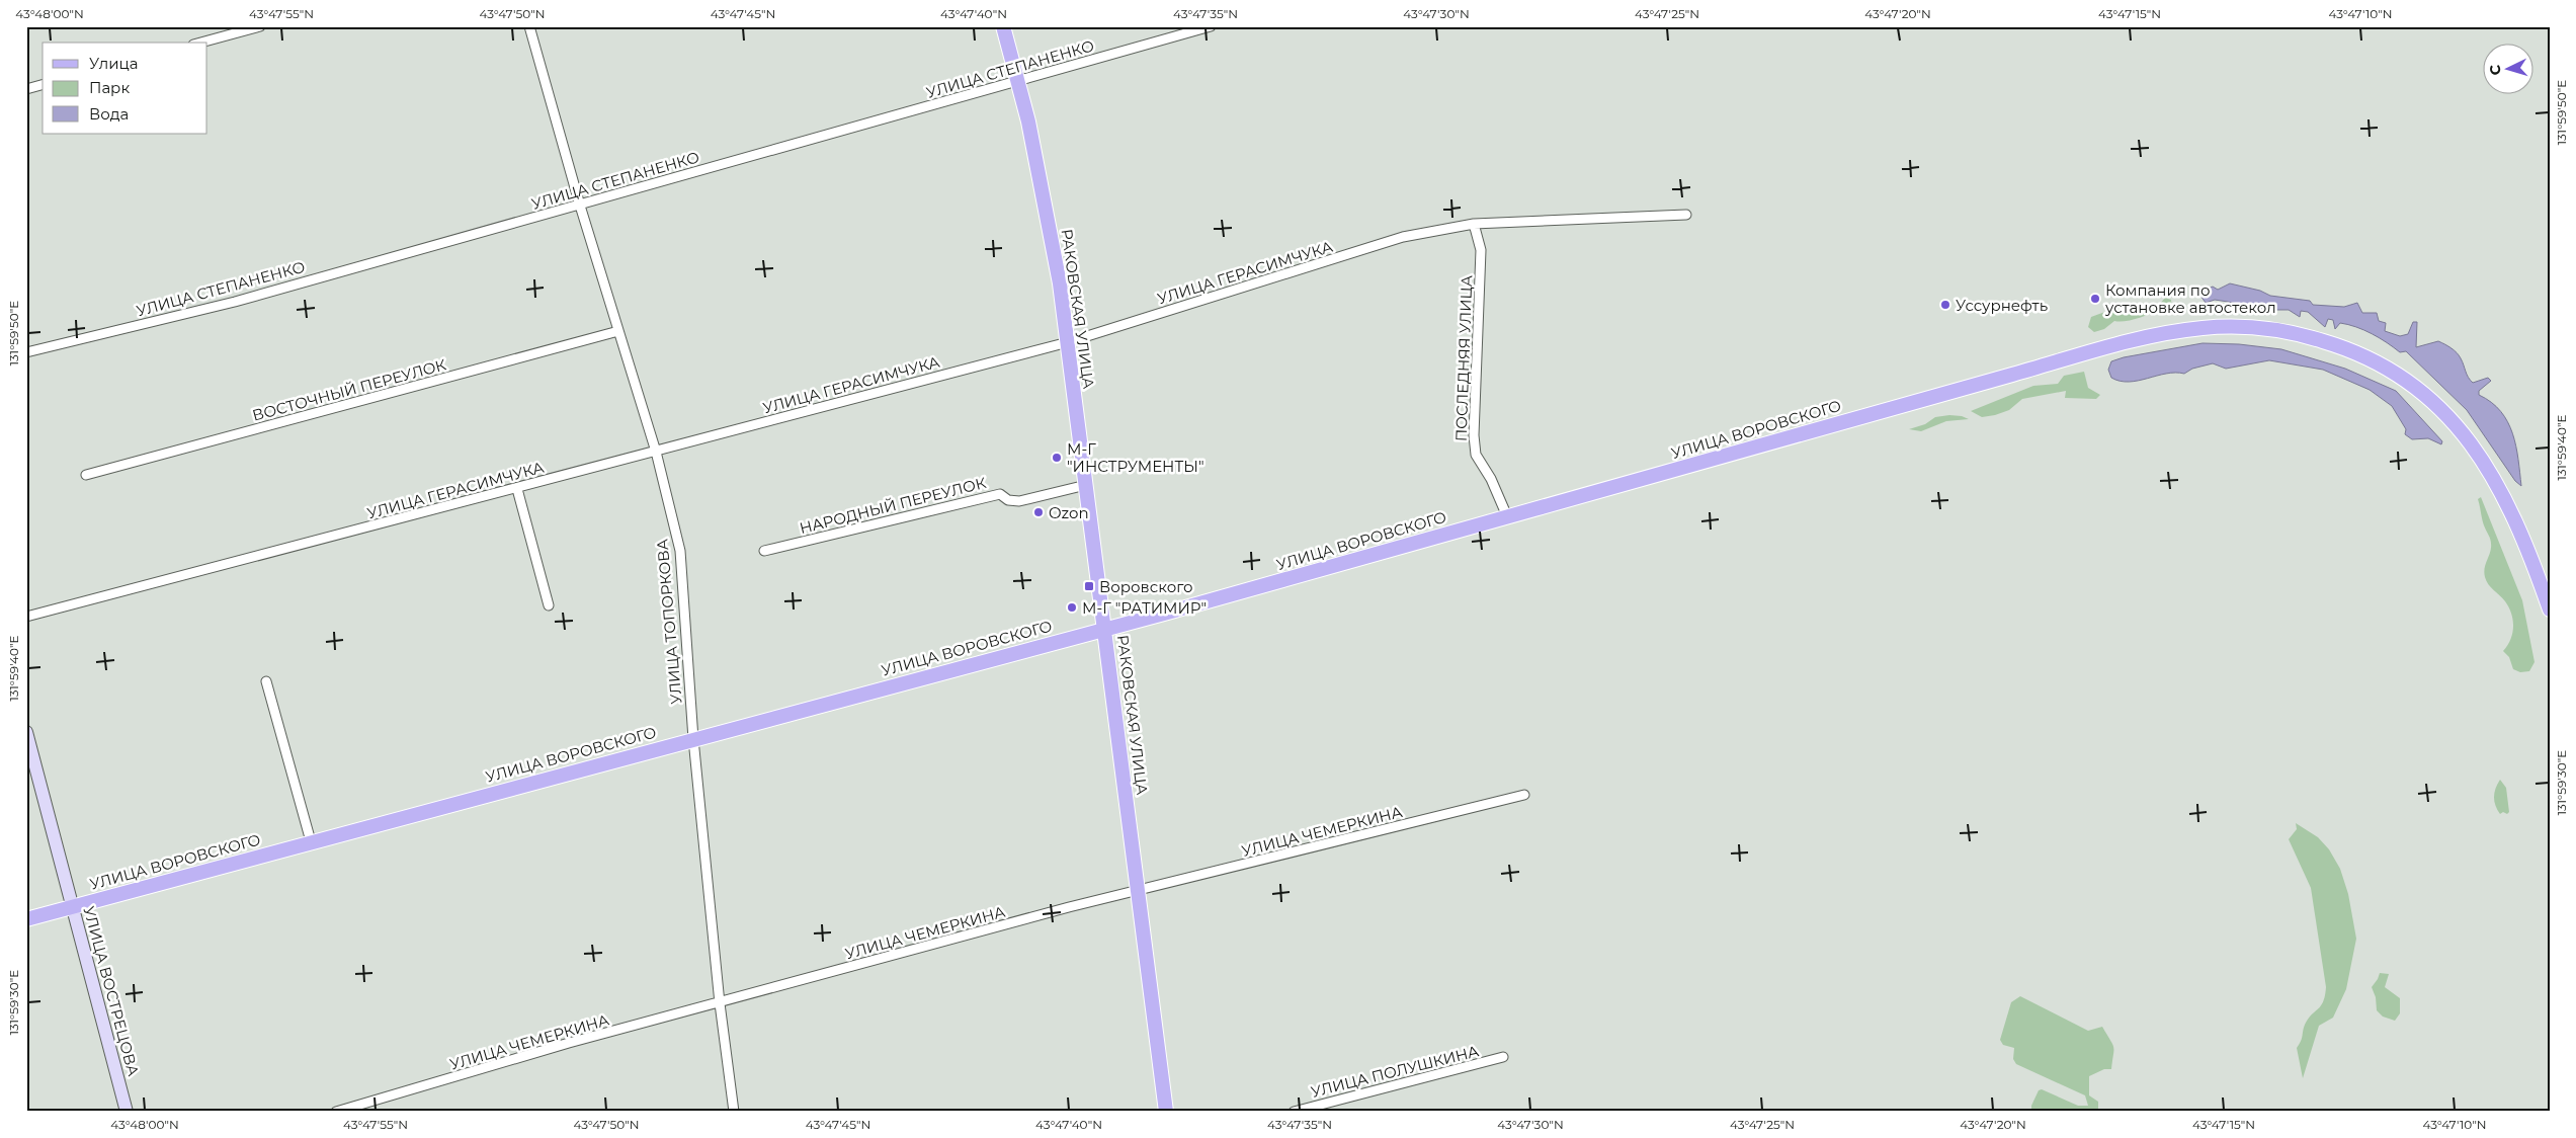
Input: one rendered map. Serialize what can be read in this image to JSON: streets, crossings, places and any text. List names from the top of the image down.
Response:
{
  "streets": {
    "main road": ["РАКОВСКАЯ УЛИЦА", "УЛИЦА ВОРОВСКОГО"],
    "street": [
      "УЛИЦА СТЕПАНЕНКО",
      "УЛИЦА ГЕРАСИМЧУКА",
      "ПОСЛЕДНЯЯ УЛИЦА",
      "ВОСТОЧНЫЙ ПЕРЕУЛОК",
      "НАРОДНЫЙ ПЕРЕУЛОК",
      "УЛИЦА ТОПОРКОВА",
      "УЛИЦА ЧЕМЕРКИНА",
      "УЛИЦА ВОСТРЕЦОВА",
      "УЛИЦА ПОЛУШКИНА"
    ]
  },
  "crossings": [
    ["УЛИЦА СТЕПАНЕНКО", "РАКОВСКАЯ УЛИЦА"],
    ["УЛИЦА СТЕПАНЕНКО", "УЛИЦА ТОПОРКОВА"],
    ["УЛИЦА ГЕРАСИМЧУКА", "РАКОВСКАЯ УЛИЦА"],
    ["УЛИЦА ГЕРАСИМЧУКА", "ПОСЛЕДНЯЯ УЛИЦА"],
    ["УЛИЦА ГЕРАСИМЧУКА", "УЛИЦА ТОПОРКОВА"],
    ["РАКОВСКАЯ УЛИЦА", "УЛИЦА ВОРОВСКОГО"],
    ["РАКОВСКАЯ УЛИЦА", "НАРОДНЫЙ ПЕРЕУЛОК"],
    ["РАКОВСКАЯ УЛИЦА", "УЛИЦА ЧЕМЕРКИНА"],
    ["ПОСЛЕДНЯЯ УЛИЦА", "УЛИЦА ВОРОВСКОГО"],
    ["ВОСТОЧНЫЙ ПЕРЕУЛОК", "УЛИЦА ТОПОРКОВА"],
    ["УЛИЦА ВОРОВСКОГО", "УЛИЦА ТОПОРКОВА"],
    ["УЛИЦА ВОРОВСКОГО", "УЛИЦА ВОСТРЕЦОВА"],
    ["УЛИЦА ТОПОРКОВА", "УЛИЦА ЧЕМЕРКИНА"]
  ],
  "places": {
    "other": [
      "Компания по установке автостекол",
      "Уссурнефть",
      "М-Г \"ИНСТРУМЕНТЫ\"",
      "Ozon",
      "М-Г \"РАТИМИР\""
    ],
    "transit": ["Воровского"]
  },
  "legend": ["Улица", "Парк", "Вода"],
  "north": "left",
  "coordinates": [
    "43°48'00\"N",
    "43°47'55\"N",
    "43°47'50\"N",
    "43°47'45\"N",
    "43°47'40\"N",
    "43°47'35\"N",
    "43°47'30\"N",
    "43°47'25\"N",
    "43°47'20\"N",
    "43°47'15\"N",
    "43°47'10\"N",
    "131°59'50\"E",
    "131°59'40\"E",
    "131°59'30\"E"
  ]
}
